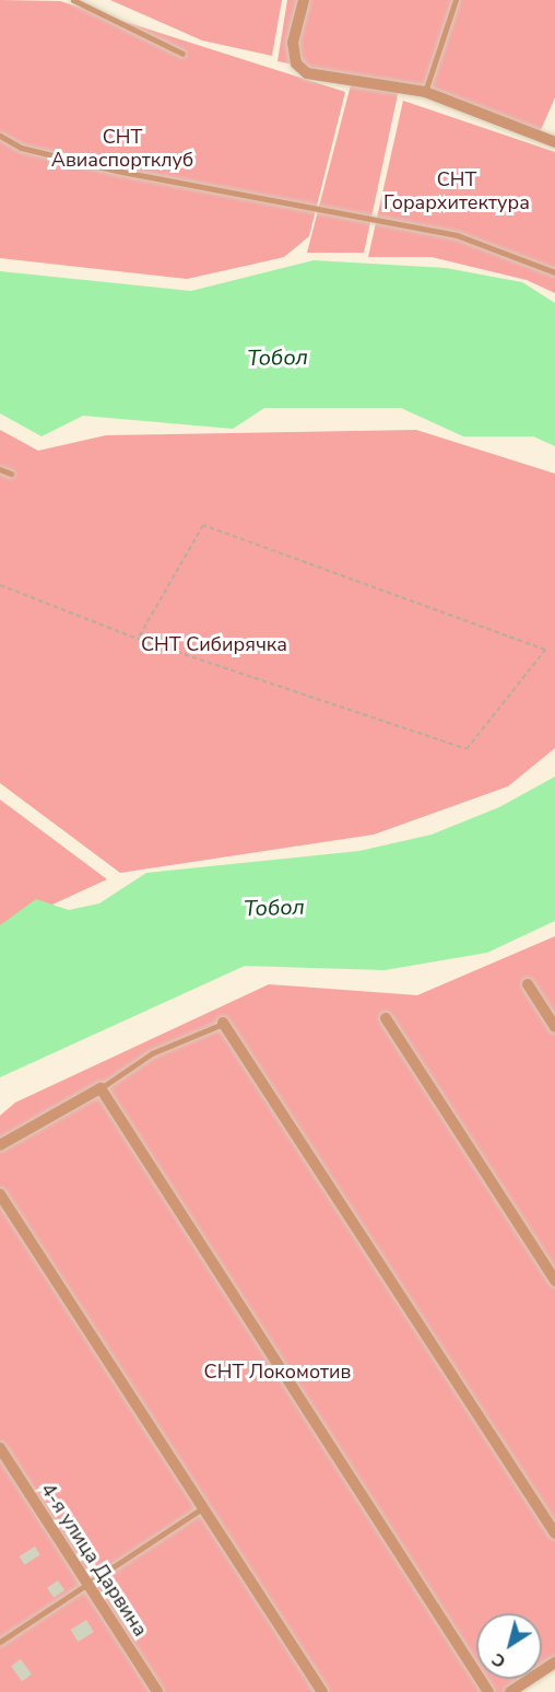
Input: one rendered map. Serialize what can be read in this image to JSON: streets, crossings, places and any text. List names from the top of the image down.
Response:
{
  "streets": {
    "street": ["4-я улица Дарвина"]
  },
  "water": ["Тобол"],
  "parks": [
    "СНТ Авиаспортклуб",
    "СНТ Горархитектура",
    "СНТ Сибирячка",
    "СНТ Локомотив"
  ],
  "north": "bottom left"
}
